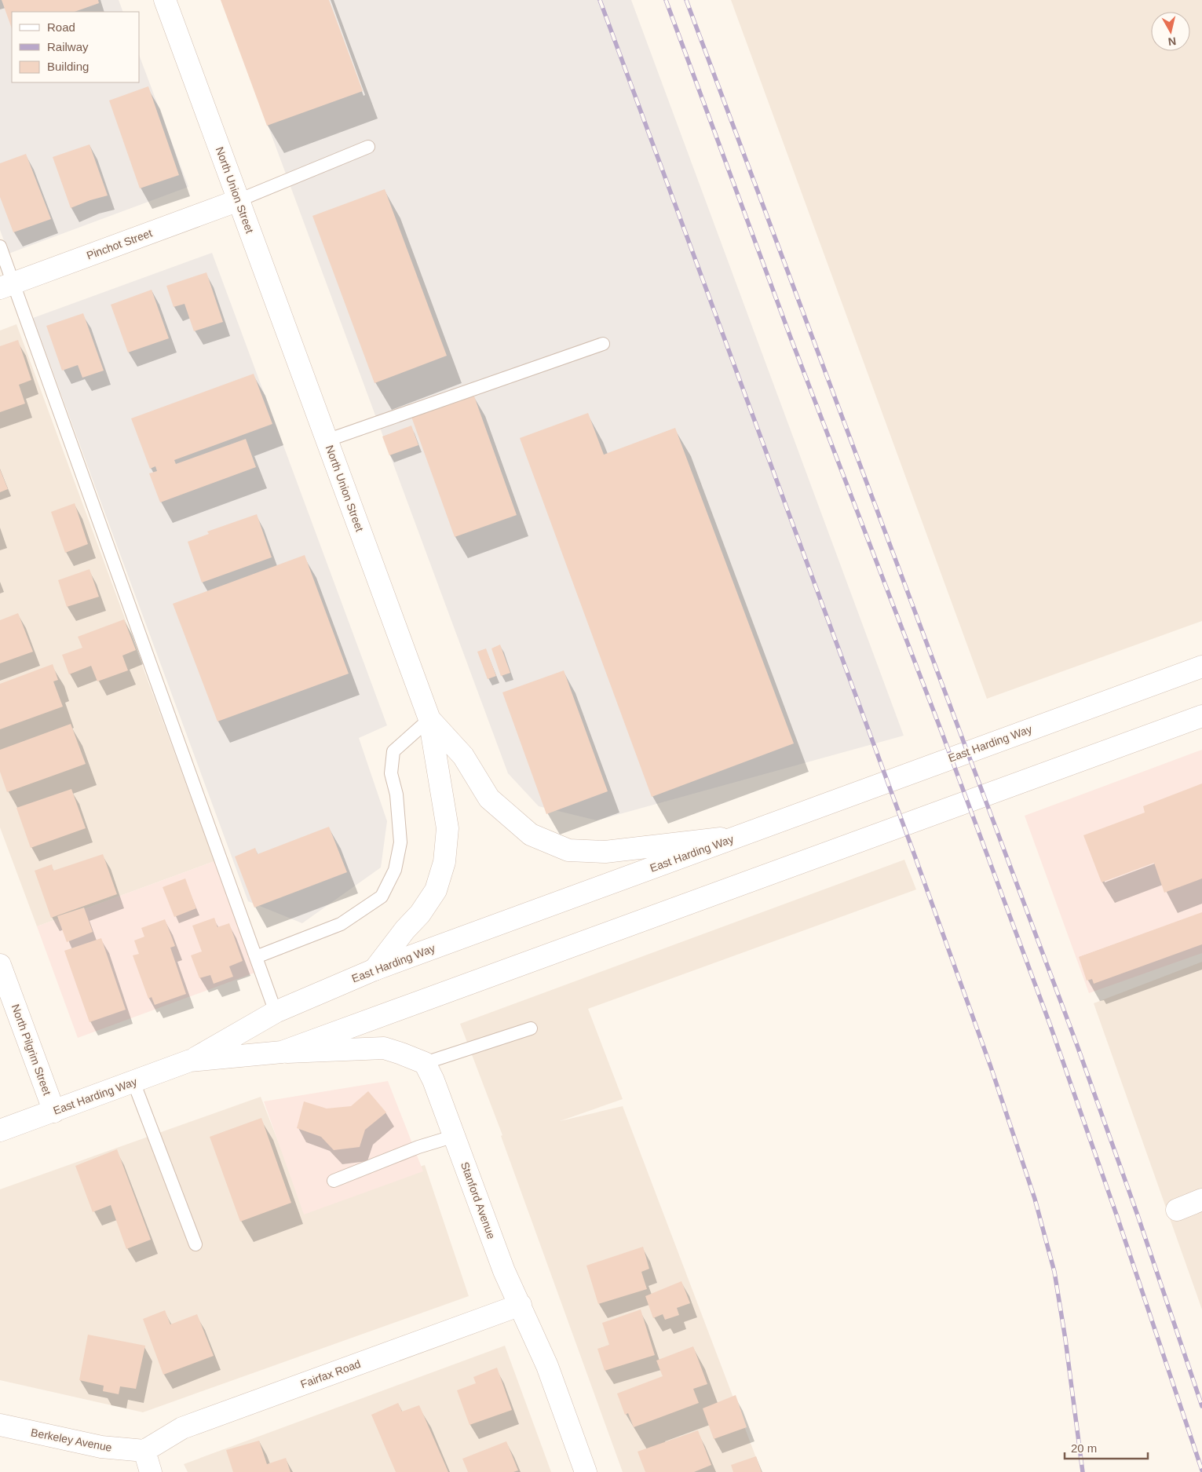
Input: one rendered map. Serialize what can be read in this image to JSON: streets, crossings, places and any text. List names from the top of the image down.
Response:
{
  "streets": {
    "street": [
      "North Union Street",
      "Pinchot Street",
      "East Harding Way",
      "North Pilgrim Street",
      "Stanford Avenue",
      "Fairfax Road",
      "Berkeley Avenue"
    ]
  },
  "crossings": [
    ["North Union Street", "Pinchot Street"],
    ["North Union Street", "East Harding Way"],
    ["East Harding Way", "North Pilgrim Street"],
    ["Stanford Avenue", "Fairfax Road"],
    ["Fairfax Road", "Berkeley Avenue"]
  ],
  "legend": ["Road", "Railway", "Building"],
  "scale_bar": "20 m",
  "north": "bottom"
}
